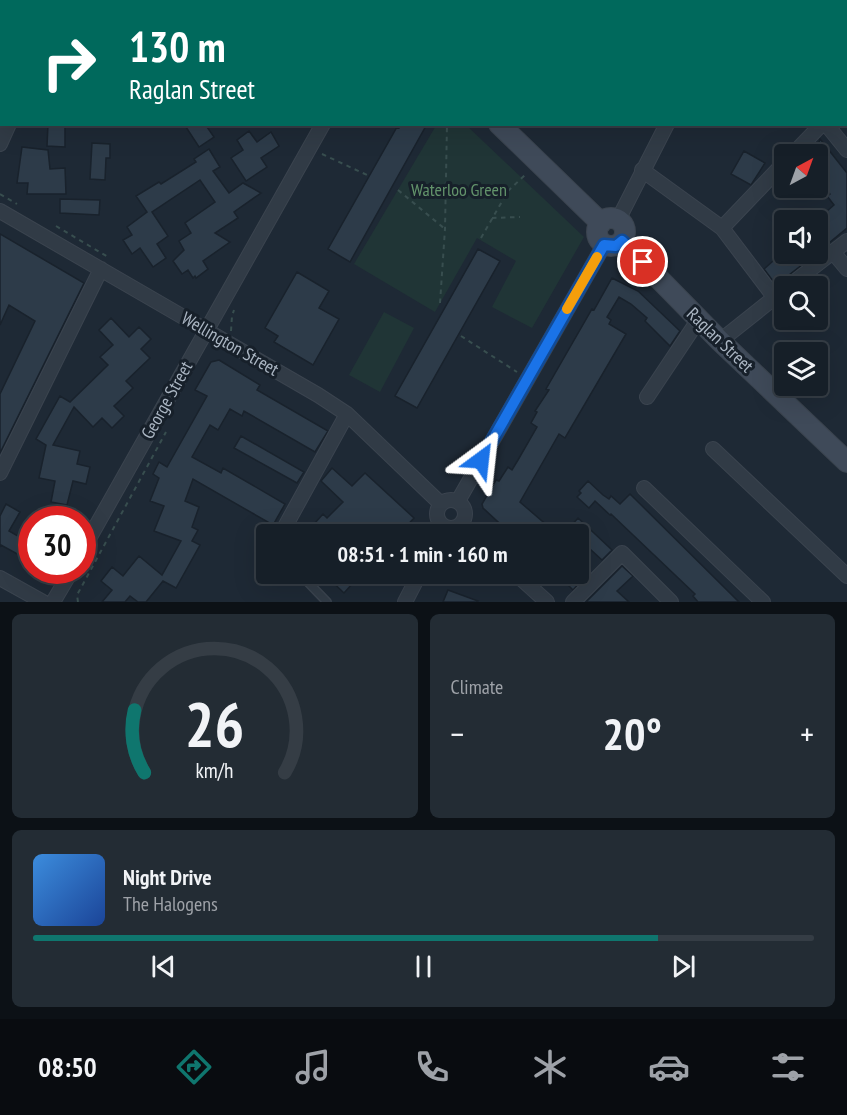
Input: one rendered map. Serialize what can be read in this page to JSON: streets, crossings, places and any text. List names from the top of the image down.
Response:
{
  "streets": {
    "street": ["Raglan Street", "Wellington Street", "George Street"]
  },
  "crossings": [
    ["Wellington Street", "George Street"]
  ],
  "parks": ["Waterloo Green"],
  "north": "top right",
  "page": {
    "turn": ["130 m", "Raglan Street"],
    "limit": "30",
    "trip": "08:51 · 1 min · 160 m",
    "tile": "Climate",
    "heat": ["−", "20°", "+"],
    "song": ["Night Drive", "The Halogens"],
    "tabs": "08:50",
    "gauge": ["26", "km/h"]
  }
}
